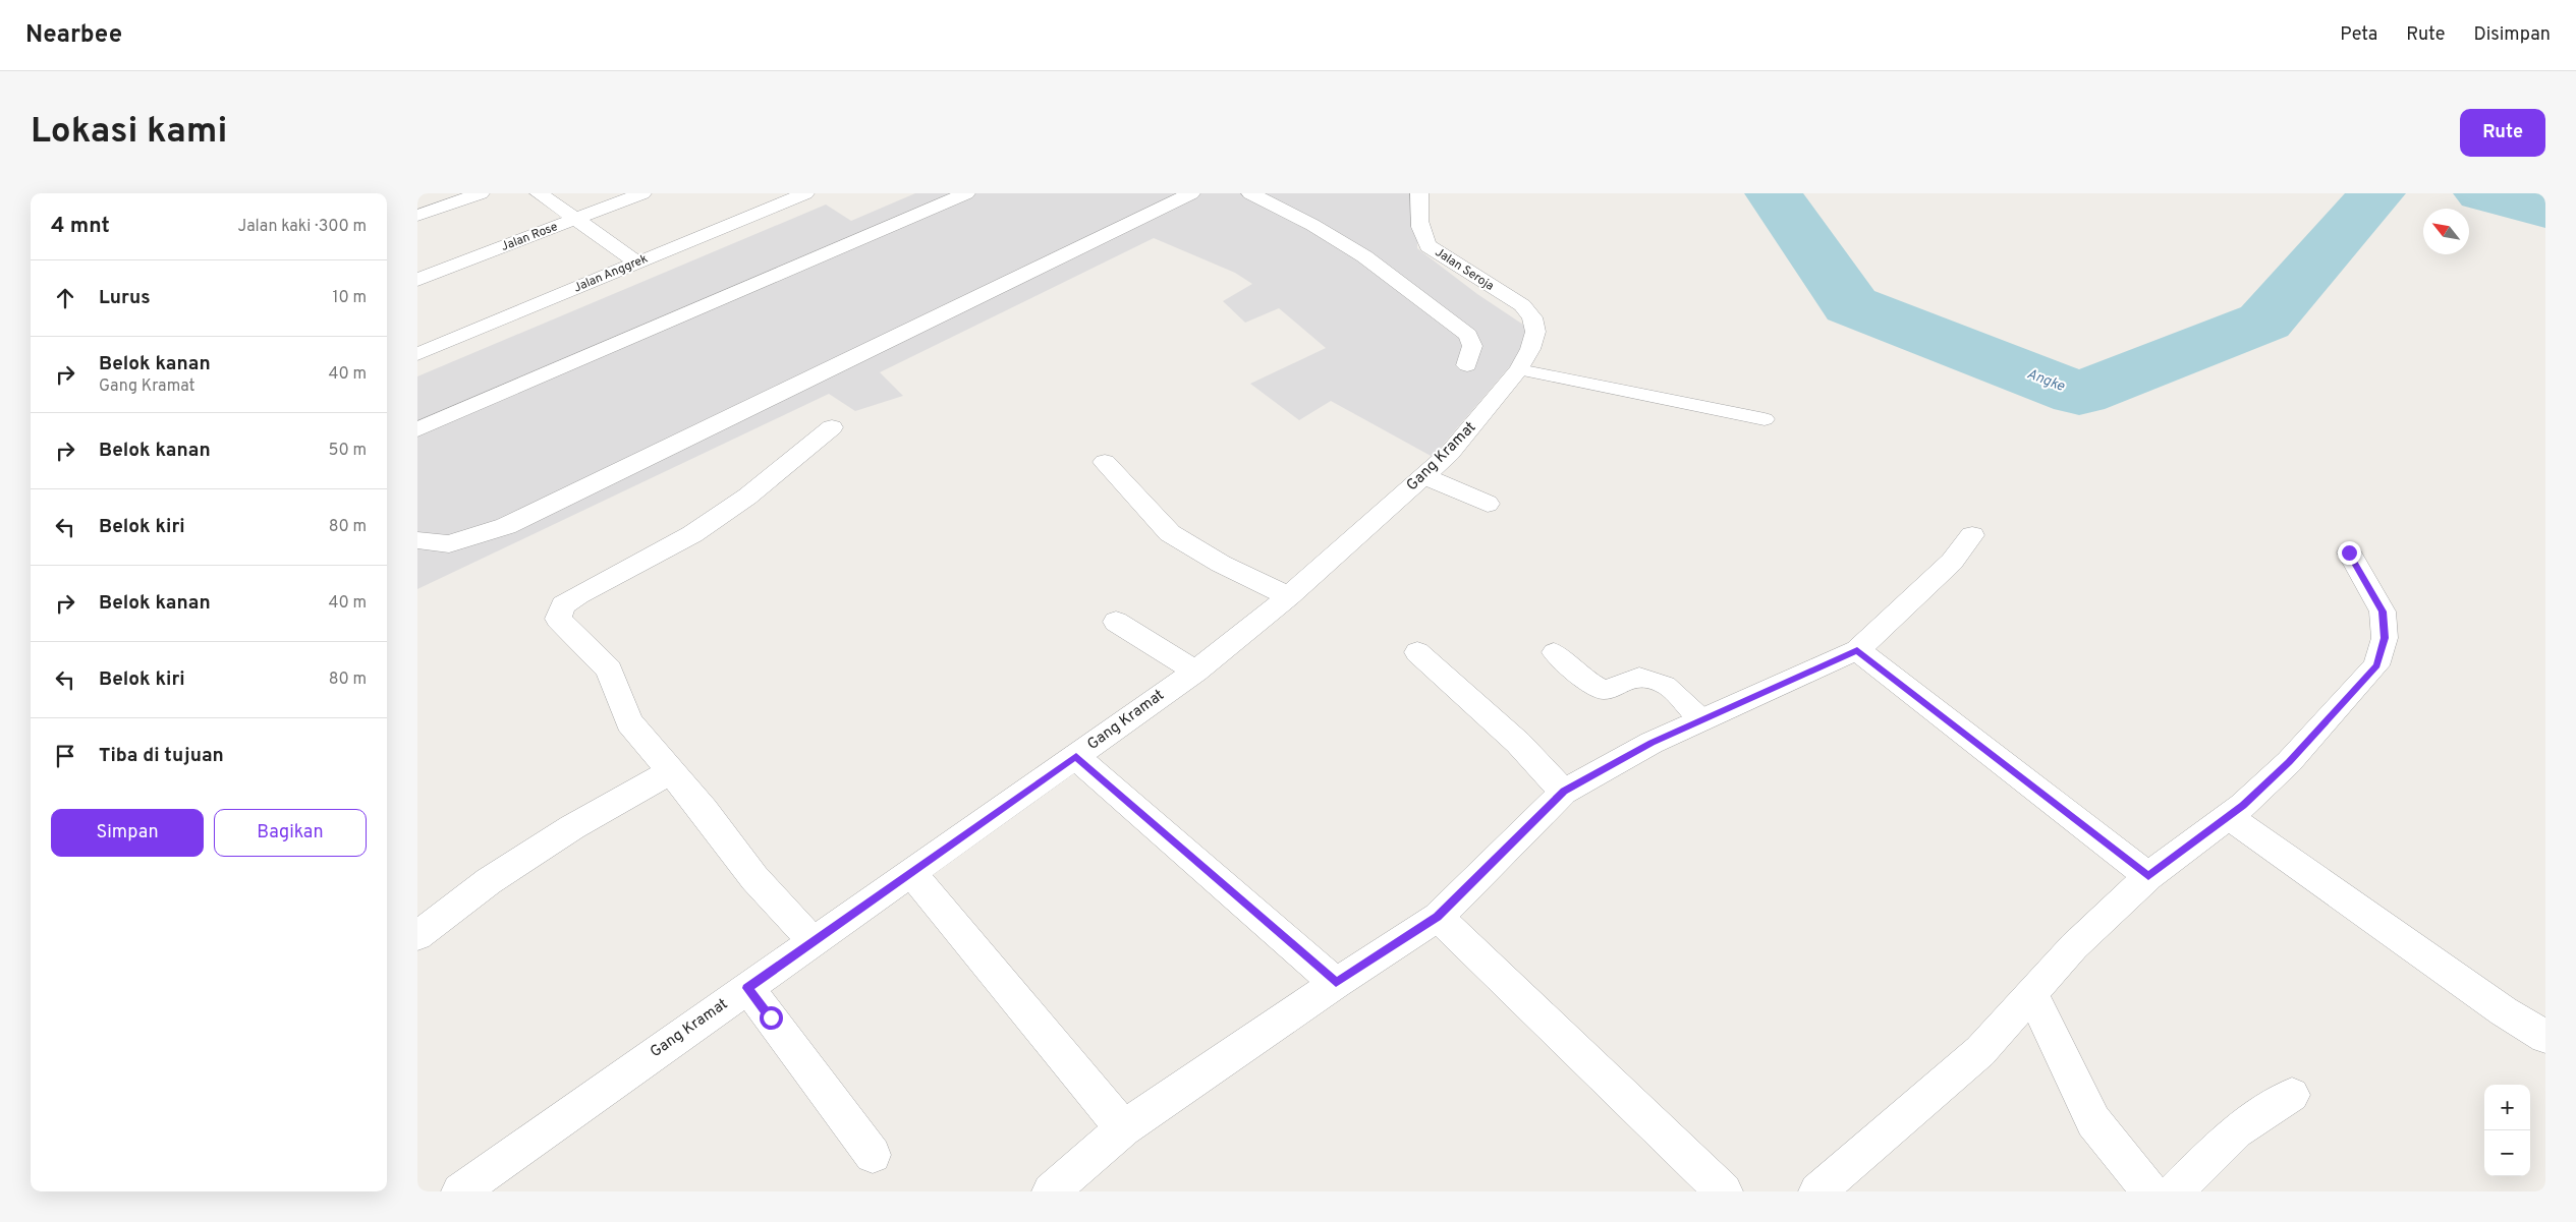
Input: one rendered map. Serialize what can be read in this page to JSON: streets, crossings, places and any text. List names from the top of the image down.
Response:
{
  "streets": {
    "street": [
      "Jalan Rose",
      "Jalan Seroja",
      "Jalan Anggrek",
      "Gang Kramat"
    ]
  },
  "crossings": [
    ["Jalan Seroja", "Gang Kramat"]
  ],
  "water": ["Angke"],
  "north": "top left",
  "page": {
    "header": "Nearbee",
    "nav": ["Peta", "Rute", "Disimpan"],
    "buttons": [
      "Rute",
      ["Simpan", "Bagikan"]
    ],
    "title": "Lokasi kami",
    "heading": ["4 mnt", "Jalan kaki · 300 m"],
    "list": [
      ["Lurus", "10 m"],
      ["Belok kanan", "Gang Kramat", "40 m"],
      ["Belok kanan", "50 m"],
      ["Belok kiri", "80 m"],
      ["Belok kanan", "40 m"],
      ["Belok kiri", "80 m"],
      "Tiba di tujuan"
    ],
    "map_buttons": ["+", "−"]
  }
}
